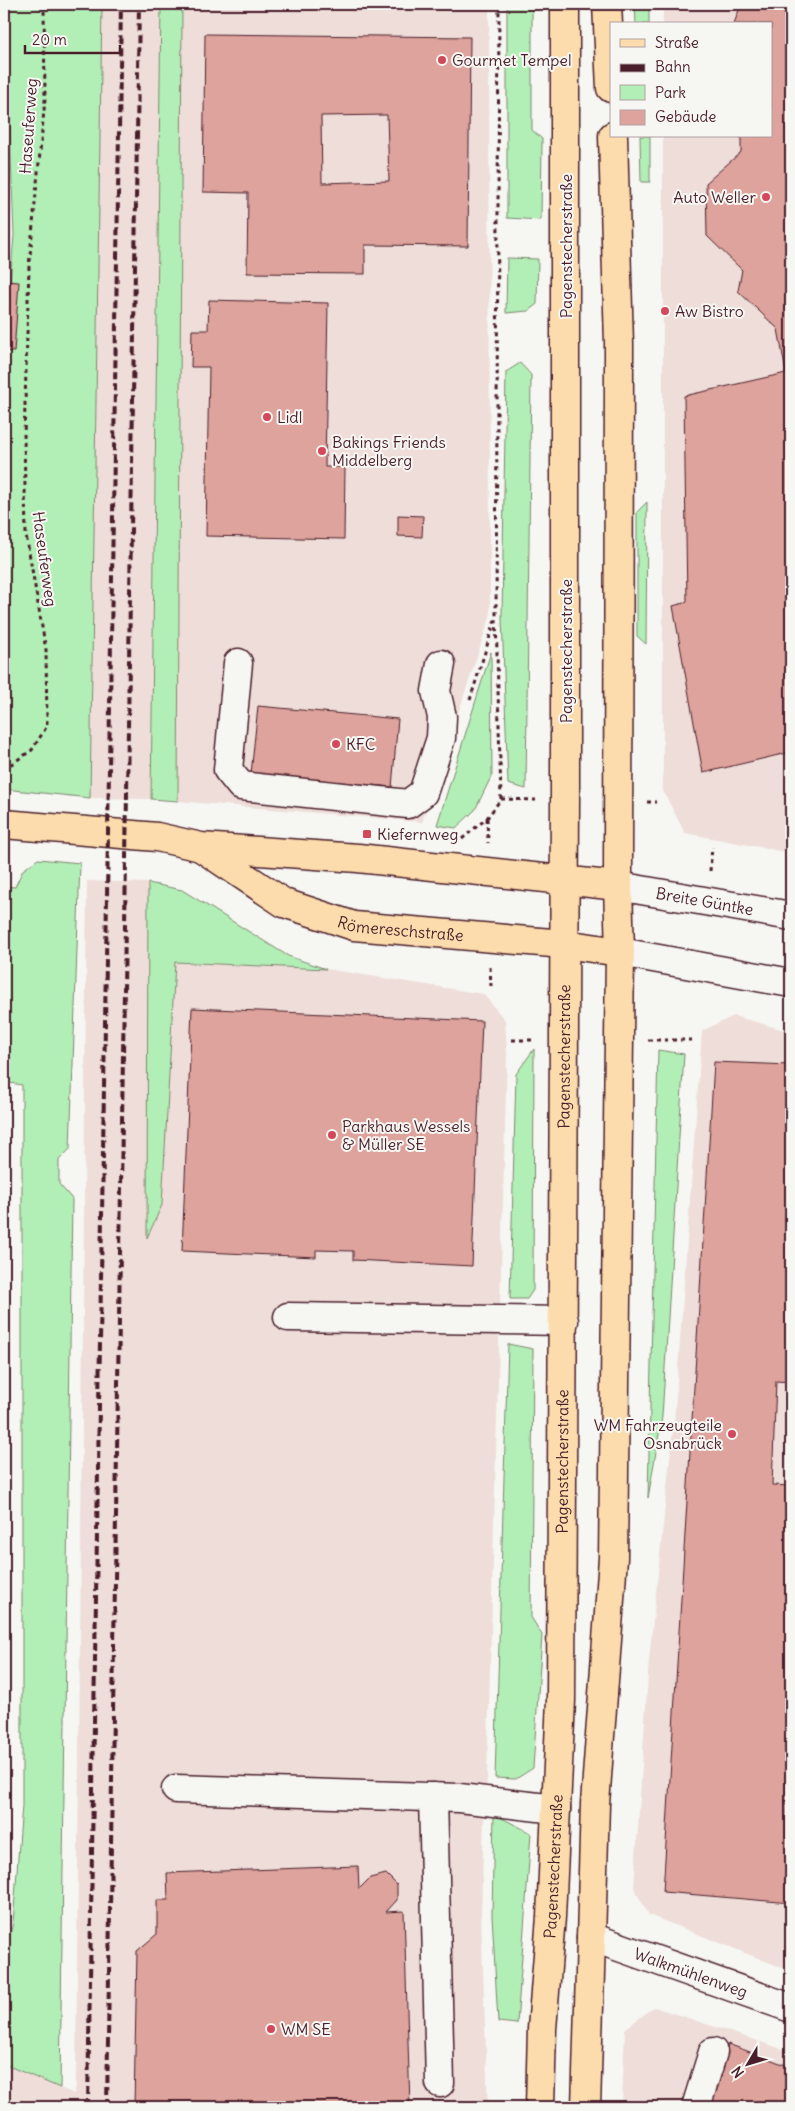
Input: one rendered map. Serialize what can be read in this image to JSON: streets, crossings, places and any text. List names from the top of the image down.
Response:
{
  "streets": {
    "main road": ["Pagenstecherstraße", "Römereschstraße"],
    "street": ["Breite Güntke", "Walkmühlenweg"],
    "path": ["Haseuferweg"]
  },
  "crossings": [
    ["Pagenstecherstraße", "Römereschstraße"],
    ["Breite Güntke", "Römereschstraße"]
  ],
  "places": {
    "other": [
      "Gourmet Tempel",
      "Auto Weller",
      "Aw Bistro",
      "Lidl",
      "Bakings Friends Middelberg",
      "KFC",
      "Parkhaus Wessels & Müller SE",
      "WM Fahrzeugteile Osnabrück",
      "WM SE"
    ],
    "transit": ["Kiefernweg"]
  },
  "legend": [
    "Straße",
    "Bahn",
    "Park",
    "Gebäude"
  ],
  "scale_bar": "20 m",
  "north": "bottom left"
}
